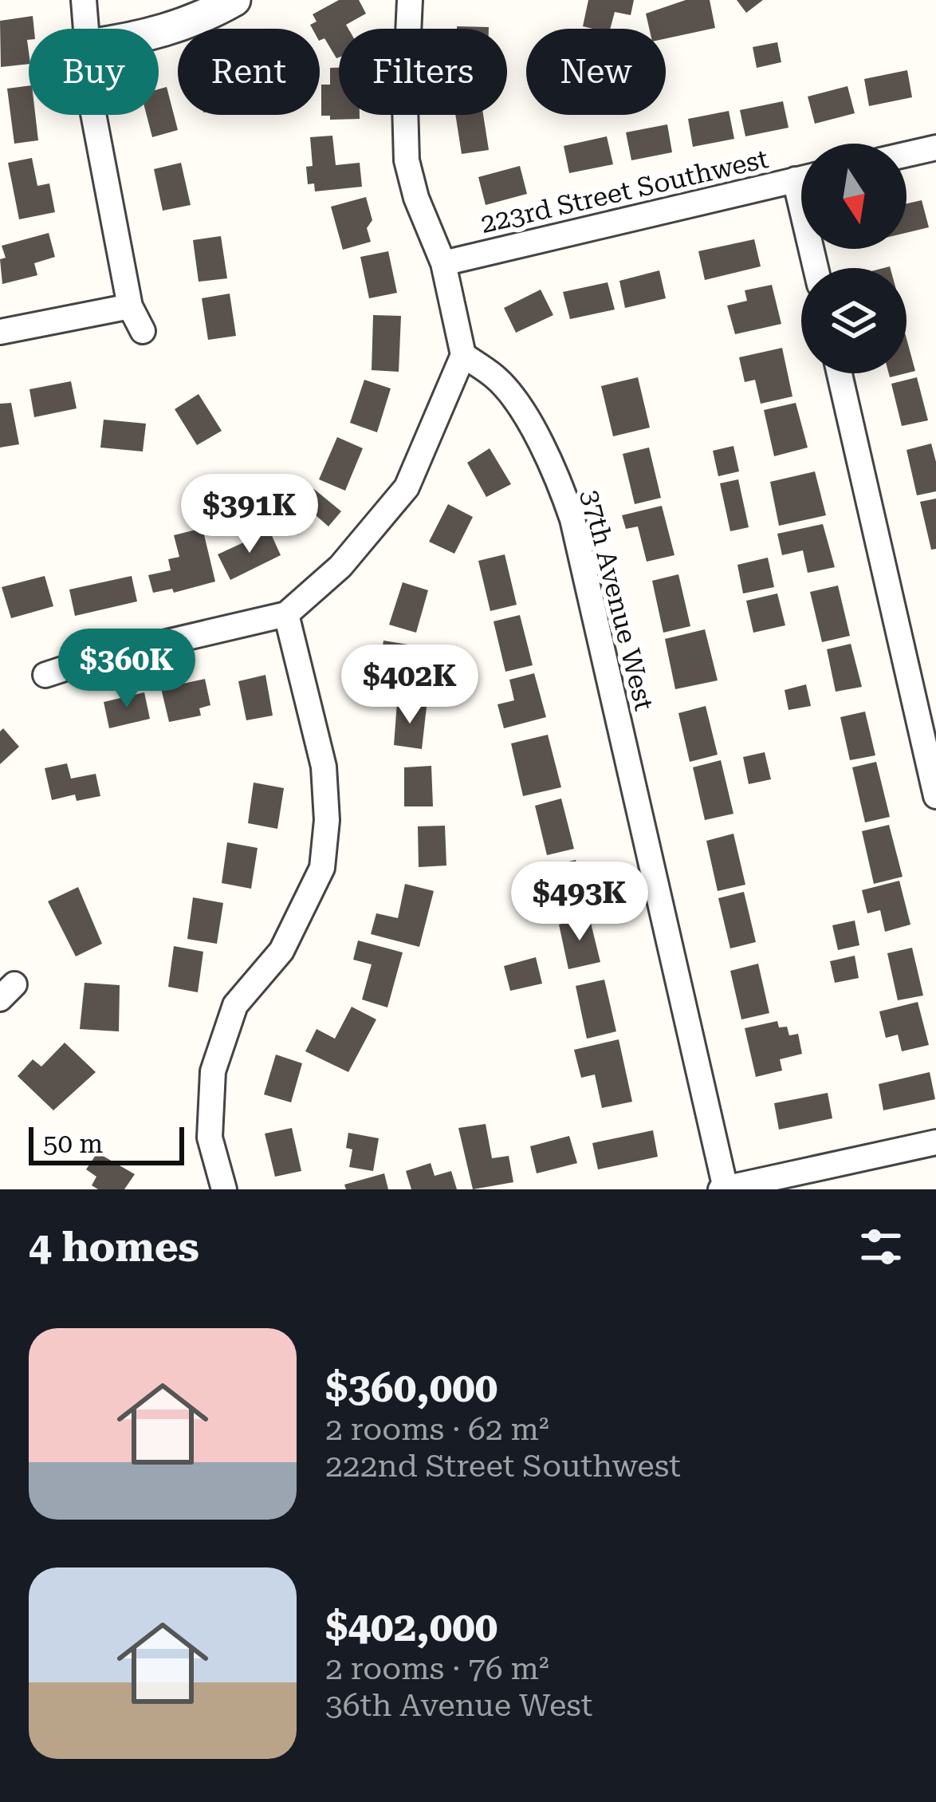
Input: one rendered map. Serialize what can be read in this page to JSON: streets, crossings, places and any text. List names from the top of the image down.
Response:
{
  "streets": {
    "street": ["223rd Street Southwest", "37th Avenue West"]
  },
  "scale_bar": "50 m",
  "north": "bottom",
  "page": {
    "chip": [
      "Buy",
      "Rent",
      "Filters",
      "New"
    ],
    "price": [
      "$391K",
      "$360K",
      "$402K",
      "$493K"
    ],
    "scale": "50 m",
    "heading": "4 homes",
    "list": [
      {
        "name": "$360,000",
        "note": "2 rooms · 62 m² · 222nd Street Southwest"
      },
      {
        "name": "$402,000",
        "note": "2 rooms · 76 m² · 36th Avenue West"
      }
    ]
  }
}
